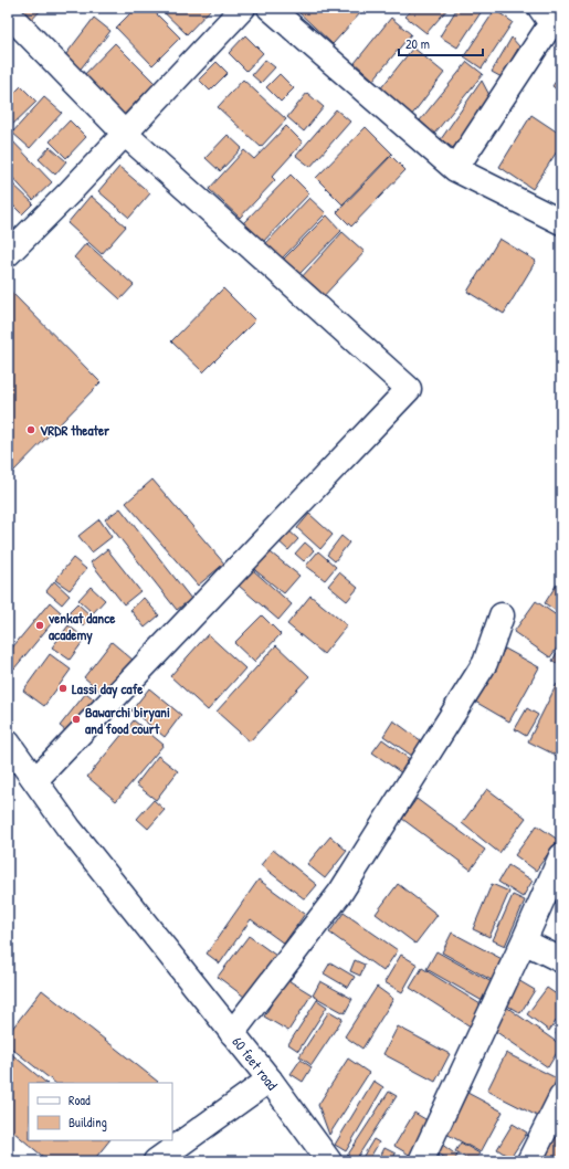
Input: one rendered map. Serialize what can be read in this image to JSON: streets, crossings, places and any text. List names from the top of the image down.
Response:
{
  "streets": {
    "street": ["60 feet road"]
  },
  "places": [
    "VRDR theater",
    "venkat dance academy",
    "Lassi day cafe",
    "Bawarchi biryani and food court"
  ],
  "legend": ["Road", "Building"],
  "scale_bar": "20 m"
}
